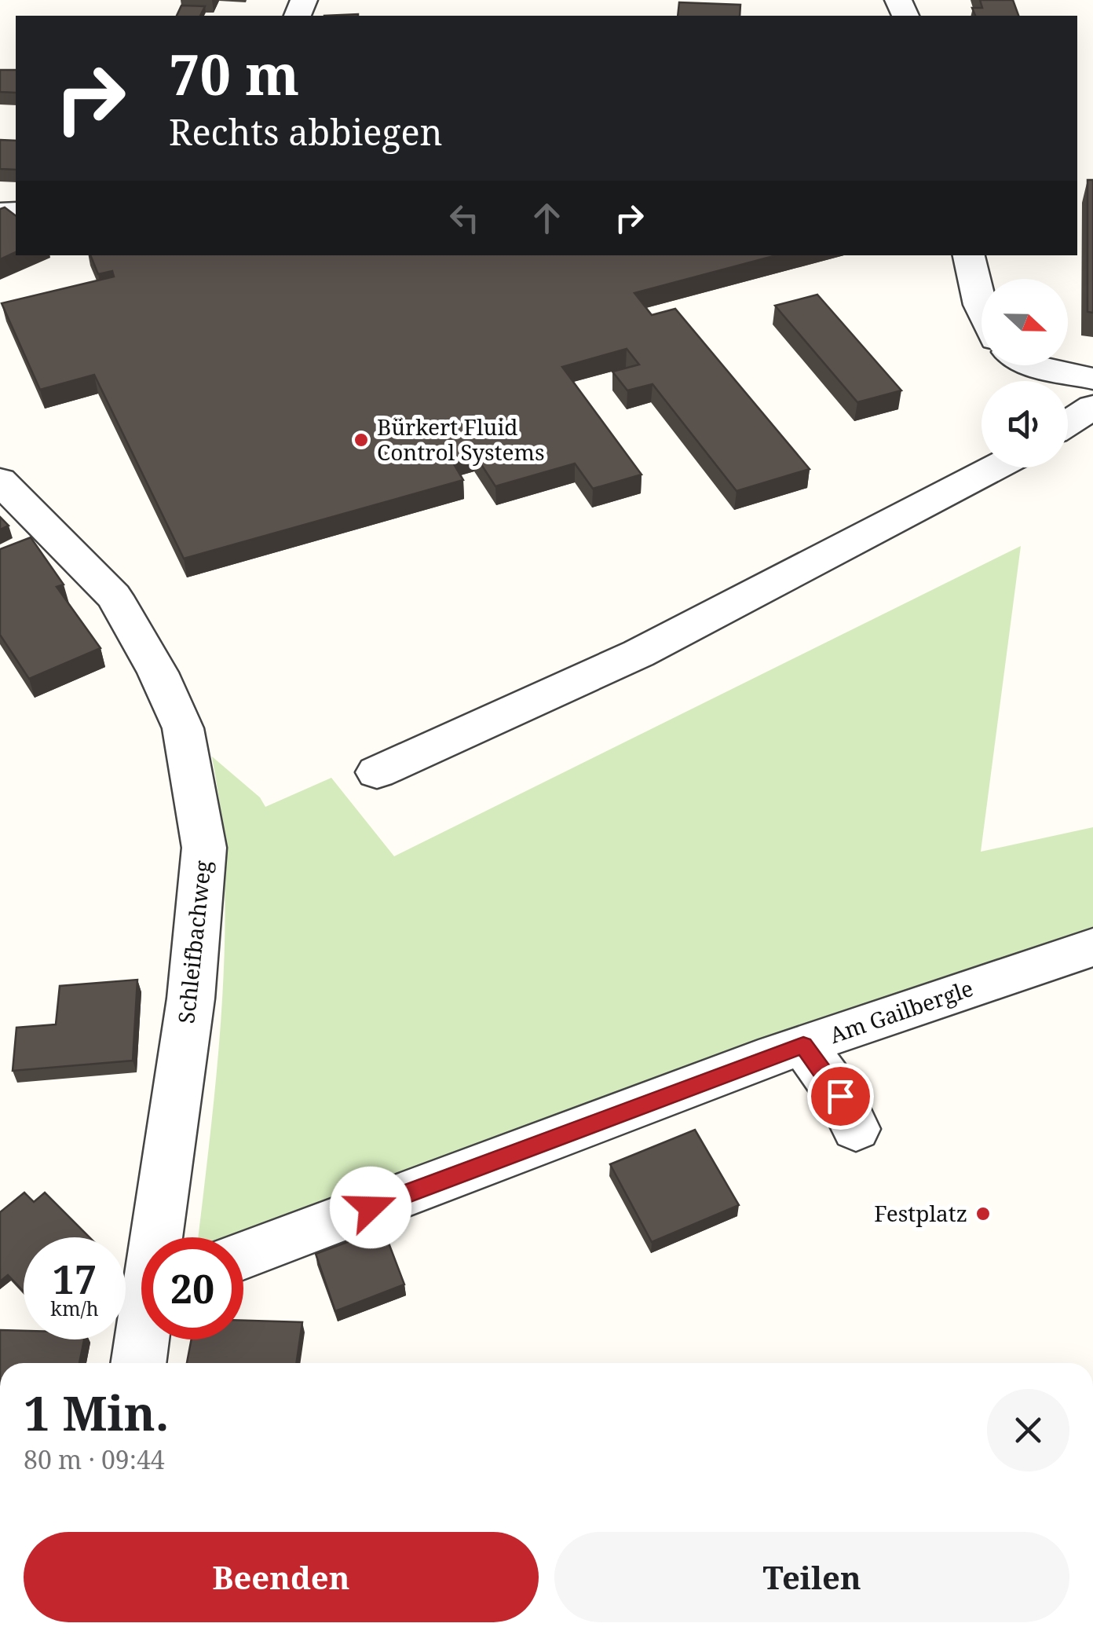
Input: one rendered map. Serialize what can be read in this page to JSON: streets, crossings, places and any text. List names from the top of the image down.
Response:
{
  "streets": {
    "street": ["Schleifbachweg", "Am Gailbergle"]
  },
  "places": ["Bürkert Fluid Control Systems", "Festplatz"],
  "north": "right",
  "page": {
    "turn": ["70 m", "Rechts abbiegen"],
    "speed": "17 km/h",
    "limit": "20",
    "heading": ["1 Min.", "80 m · 09:44"],
    "buttons": ["Beenden", "Teilen"]
  }
}
